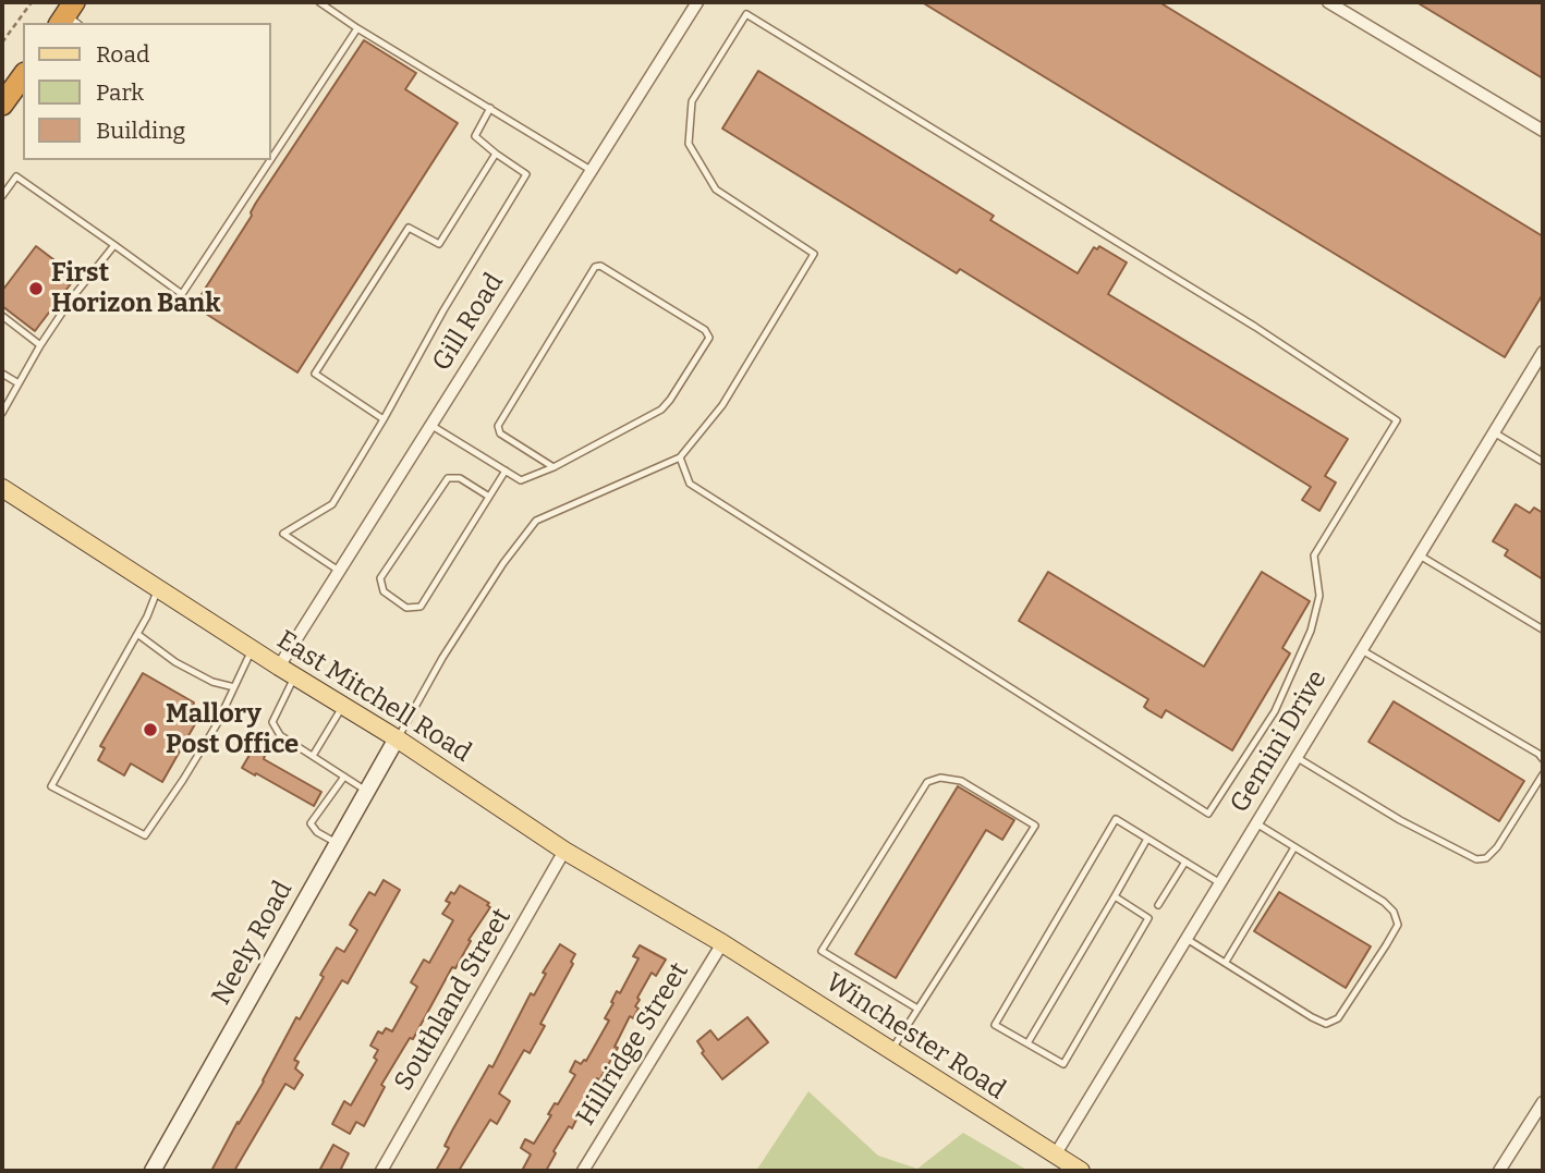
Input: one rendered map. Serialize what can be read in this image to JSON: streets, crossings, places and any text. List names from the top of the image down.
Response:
{
  "streets": {
    "main road": ["East Mitchell Road", "Winchester Road"],
    "street": [
      "Gill Road",
      "Gemini Drive",
      "Neely Road",
      "Southland Street",
      "Hillridge Street"
    ]
  },
  "crossings": [
    ["Gill Road", "East Mitchell Road"],
    ["East Mitchell Road", "Neely Road"],
    ["East Mitchell Road", "Southland Street"],
    ["East Mitchell Road", "Winchester Road"],
    ["East Mitchell Road", "Hillridge Street"],
    ["Gemini Drive", "Winchester Road"],
    ["Winchester Road", "Hillridge Street"]
  ],
  "places": ["First Horizon Bank", "Mallory Post Office"],
  "legend": ["Road", "Park", "Building"]
}
